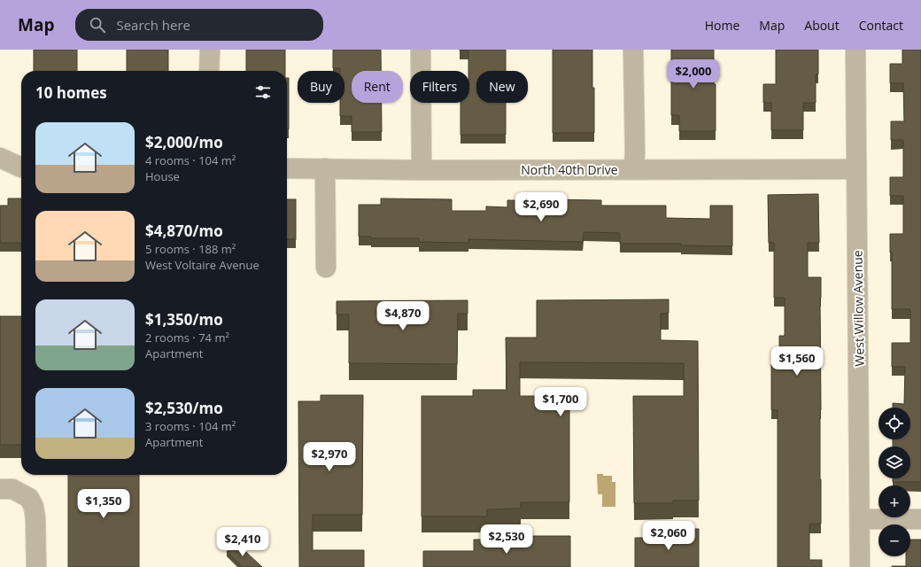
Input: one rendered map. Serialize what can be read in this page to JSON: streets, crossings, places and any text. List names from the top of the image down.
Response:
{
  "streets": {
    "street": ["North 40th Drive", "West Willow Avenue"]
  },
  "crossings": [
    ["North 40th Drive", "West Willow Avenue"]
  ],
  "page": {
    "header": "Map",
    "search": "Search here",
    "nav": [
      "Home",
      "Map",
      "About",
      "Contact"
    ],
    "price": [
      "$2,000",
      "$2,690",
      "$4,870",
      "$1,560",
      "$1,700",
      "$2,970",
      "$1,350",
      "$2,060",
      "$2,530",
      "$2,410"
    ],
    "chip": [
      "Buy",
      "Rent",
      "Filters",
      "New"
    ],
    "heading": "10 homes",
    "list": [
      {
        "name": "$2,000/mo",
        "note": "4 rooms · 104 m² · House"
      },
      {
        "name": "$4,870/mo",
        "note": "5 rooms · 188 m² · West Voltaire Avenue"
      },
      {
        "name": "$1,350/mo",
        "note": "2 rooms · 74 m² · Apartment"
      },
      {
        "name": "$2,530/mo",
        "note": "3 rooms · 104 m² · Apartment"
      }
    ],
    "map_buttons": ["+", "−"]
  }
}
